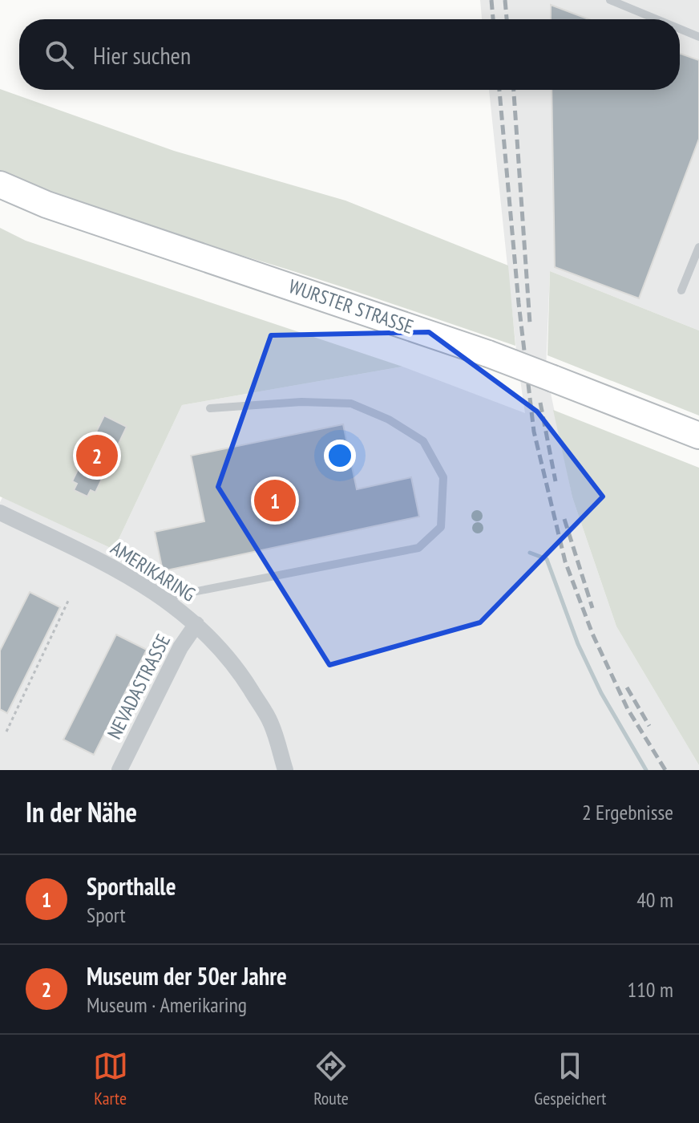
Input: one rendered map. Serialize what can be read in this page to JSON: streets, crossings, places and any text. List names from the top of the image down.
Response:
{
  "streets": {
    "main road": ["WURSTER STRASSE"],
    "street": ["AMERIKARING", "NEVADASTRASSE"]
  },
  "crossings": [
    ["AMERIKARING", "NEVADASTRASSE"]
  ],
  "page": {
    "search": "Hier suchen",
    "pins": ["2", "1"],
    "heading": ["In der Nähe", "2 Ergebnisse"],
    "list": [
      {
        "mark": "1",
        "name": "Sporthalle",
        "note": "Sport",
        "value": "40 m"
      },
      {
        "mark": "2",
        "name": "Museum der 50er Jahre",
        "note": "Museum · Amerikaring",
        "value": "110 m"
      }
    ],
    "nav": ["Karte", "Route", "Gespeichert"]
  }
}
